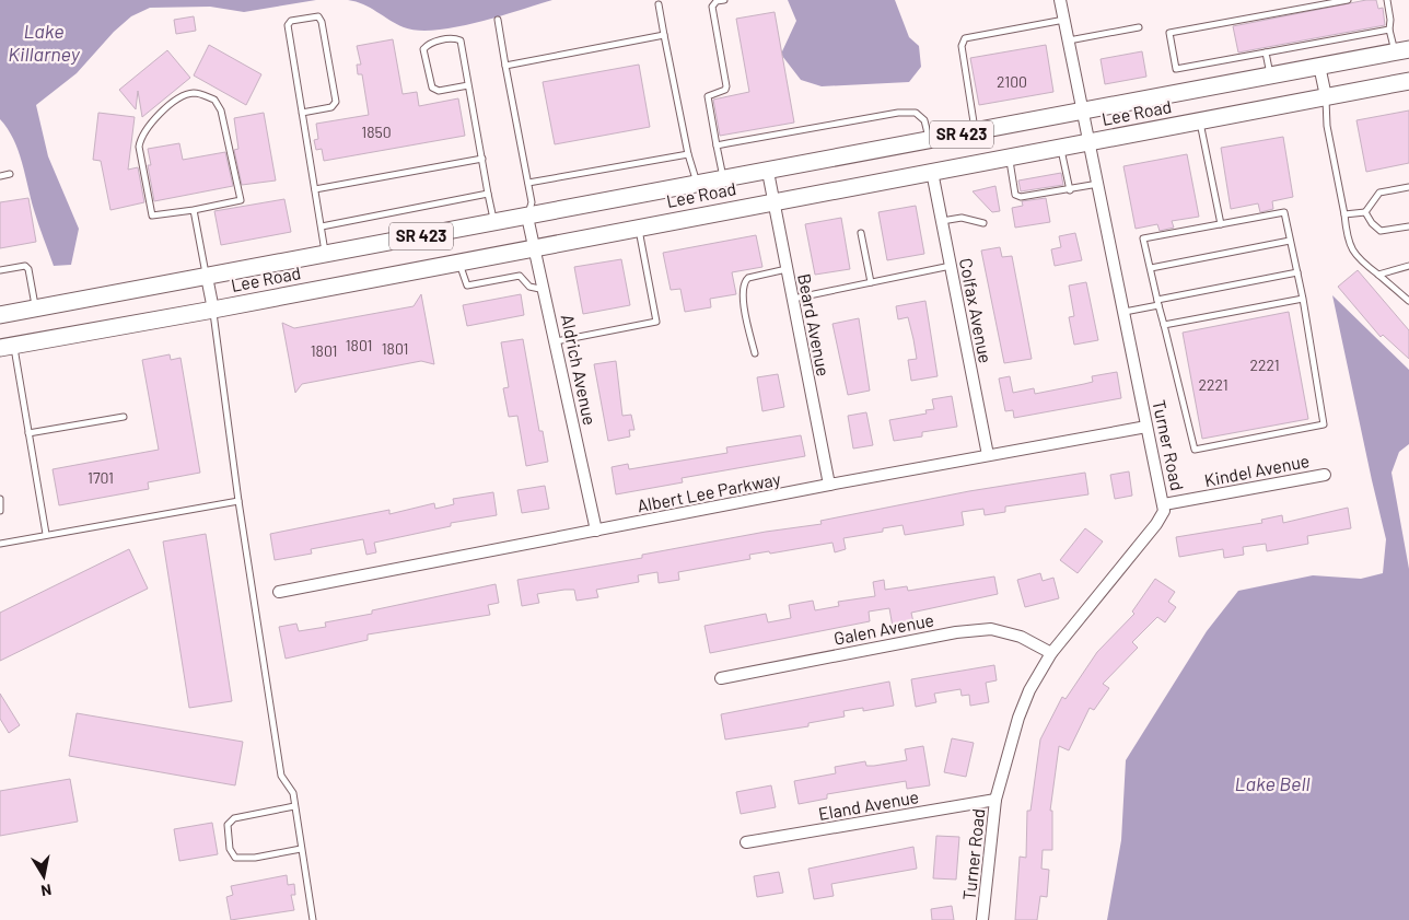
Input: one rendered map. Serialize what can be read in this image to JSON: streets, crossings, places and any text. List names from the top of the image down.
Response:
{
  "streets": {
    "main road": ["Lee Road", "SR 423"],
    "street": [
      "Colfax Avenue",
      "Beard Avenue",
      "Aldrich Avenue",
      "Turner Road",
      "Kindel Avenue",
      "Albert Lee Parkway",
      "Galen Avenue",
      "Eland Avenue"
    ]
  },
  "crossings": [
    ["Lee Road", "Colfax Avenue"],
    ["Lee Road", "Beard Avenue"],
    ["Lee Road", "Aldrich Avenue"],
    ["Lee Road", "Turner Road"],
    ["Colfax Avenue", "Albert Lee Parkway"],
    ["Beard Avenue", "Albert Lee Parkway"],
    ["Aldrich Avenue", "Albert Lee Parkway"],
    ["Turner Road", "Kindel Avenue"],
    ["Turner Road", "Albert Lee Parkway"],
    ["Turner Road", "Galen Avenue"],
    ["Turner Road", "Eland Avenue"]
  ],
  "water": ["Lake Killarney", "Lake Bell"],
  "house_numbers": [
    "2100",
    "1850",
    "1801",
    "1801",
    "1801",
    "2221",
    "2221",
    "1701"
  ],
  "north": "bottom"
}
